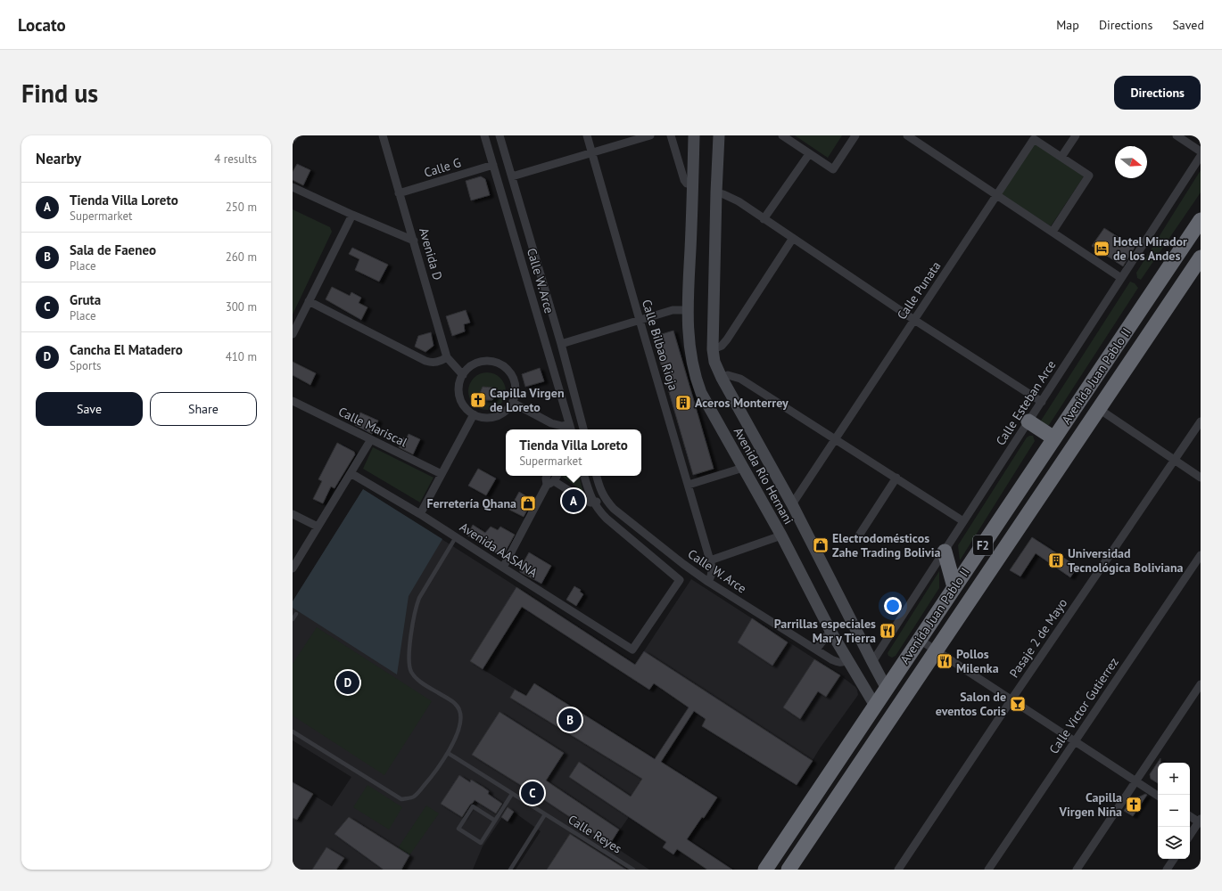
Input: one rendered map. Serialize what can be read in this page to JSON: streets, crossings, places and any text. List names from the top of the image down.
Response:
{
  "streets": {
    "highway": ["Avenida Juan Pablo II", "F2"],
    "street": [
      "Calle G",
      "Avenida D",
      "Calle W. Arce",
      "Calle Punata",
      "Calle Bilbao Rioja",
      "Calle Esteban Arce",
      "Calle Mariscal",
      "Avenida Río Hernani",
      "Avenida AASANA",
      "Pasaje 2 de Mayo",
      "Calle Victor Gutierrez"
    ],
    "lane": ["Calle Reyes"]
  },
  "crossings": [
    ["Calle G", "Avenida D"],
    ["Calle G", "Calle W. Arce"],
    ["Calle W. Arce", "Calle Bilbao Rioja"],
    ["Calle W. Arce", "Avenida Río Hernani"],
    ["Calle Punata", "Avenida Río Hernani"],
    ["Avenida Juan Pablo II", "Avenida Río Hernani"],
    ["Calle Esteban Arce", "Avenida Río Hernani"]
  ],
  "places": {
    "hotel": ["Hotel Mirador de los Andes"],
    "church": ["Capilla Virgen de Loreto", "Capilla Virgen Niña"],
    "building": ["Aceros Monterrey", "Universidad Tecnológica Boliviana"],
    "shop": ["Ferretería Qhana", "Electrodomésticos Zahe Trading Bolivia"],
    "restaurant": ["Parrillas especiales Mar y Tierra", "Pollos Milenka"],
    "bar": ["Salon de eventos Coris"]
  },
  "north": "right",
  "page": {
    "header": "Locato",
    "nav": ["Map", "Directions", "Saved"],
    "buttons": [
      "Directions",
      ["Save", "Share"]
    ],
    "title": "Find us",
    "heading": ["Nearby", "4 results"],
    "list": [
      {
        "mark": "A",
        "name": "Tienda Villa Loreto",
        "note": "Supermarket",
        "value": "250 m"
      },
      {
        "mark": "B",
        "name": "Sala de Faeneo",
        "note": "Place",
        "value": "260 m"
      },
      {
        "mark": "C",
        "name": "Gruta",
        "note": "Place",
        "value": "300 m"
      },
      {
        "mark": "D",
        "name": "Cancha El Matadero",
        "note": "Sports",
        "value": "410 m"
      }
    ],
    "popup": ["Tienda Villa Loreto", "Supermarket"],
    "pins": [
      "A",
      "D",
      "B",
      "C"
    ],
    "map_buttons": ["+", "−"]
  }
}
